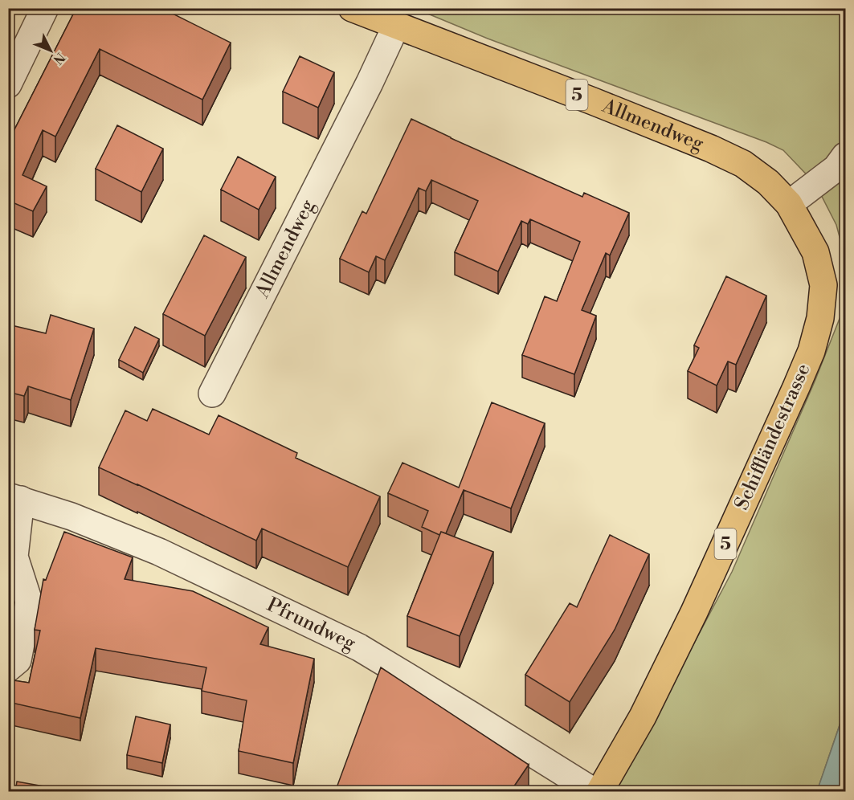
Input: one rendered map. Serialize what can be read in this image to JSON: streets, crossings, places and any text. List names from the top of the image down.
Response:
{
  "streets": {
    "main road": ["5", "Allmendweg", "Schiffländestrasse"],
    "street": ["Pfrundweg"]
  },
  "crossings": [
    ["Allmendweg", "Schiffländestrasse"]
  ],
  "north": "bottom right"
}
